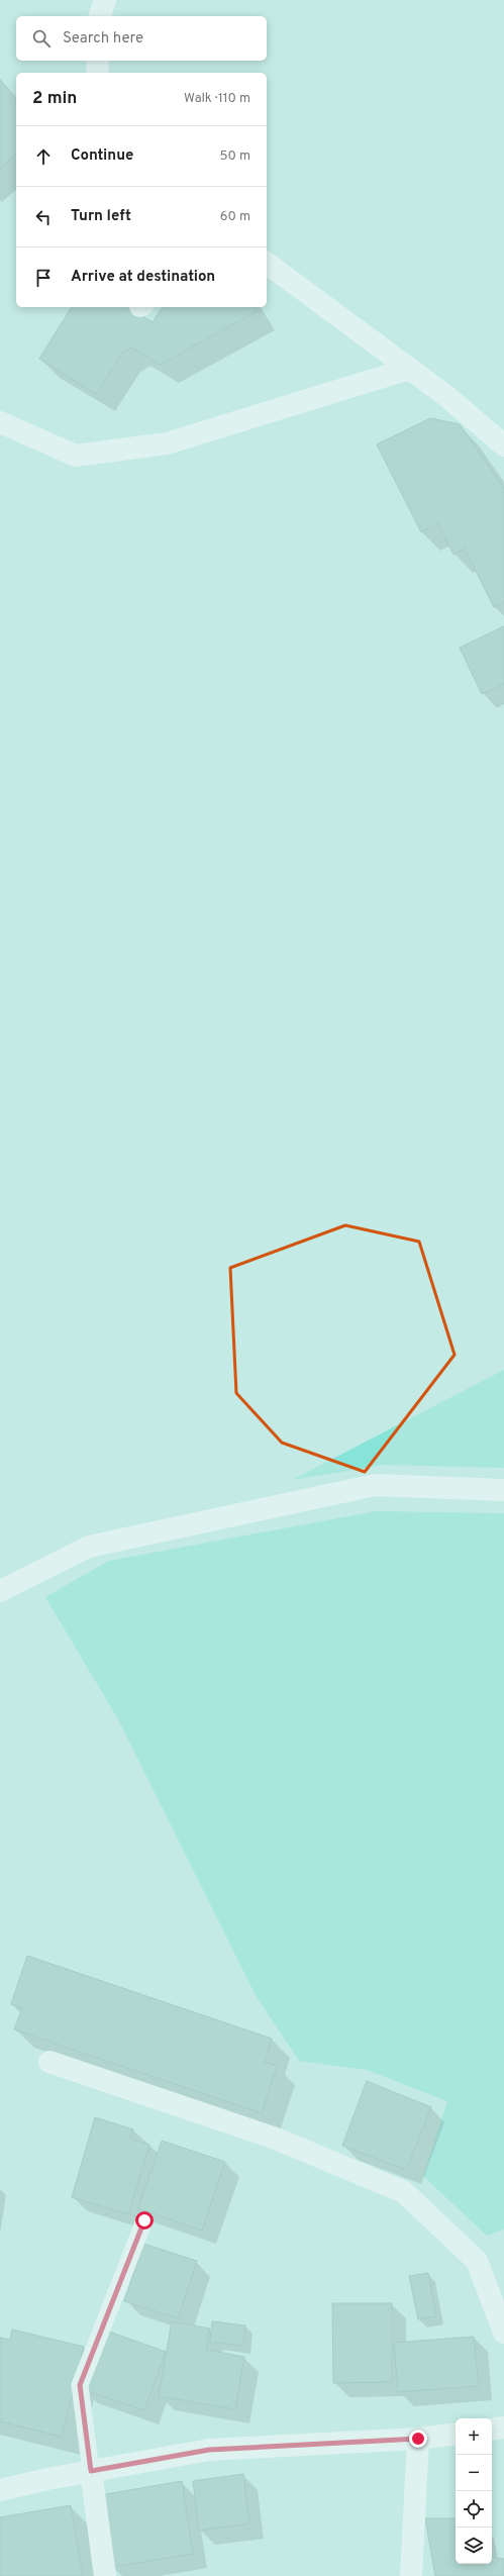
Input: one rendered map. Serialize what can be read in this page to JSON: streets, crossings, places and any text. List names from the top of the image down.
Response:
{
  "page": {
    "search": "Search here",
    "heading": ["2 min", "Walk · 110 m"],
    "list": [
      ["Continue", "50 m"],
      ["Turn left", "60 m"],
      "Arrive at destination"
    ],
    "map_buttons": ["+", "−"]
  }
}
